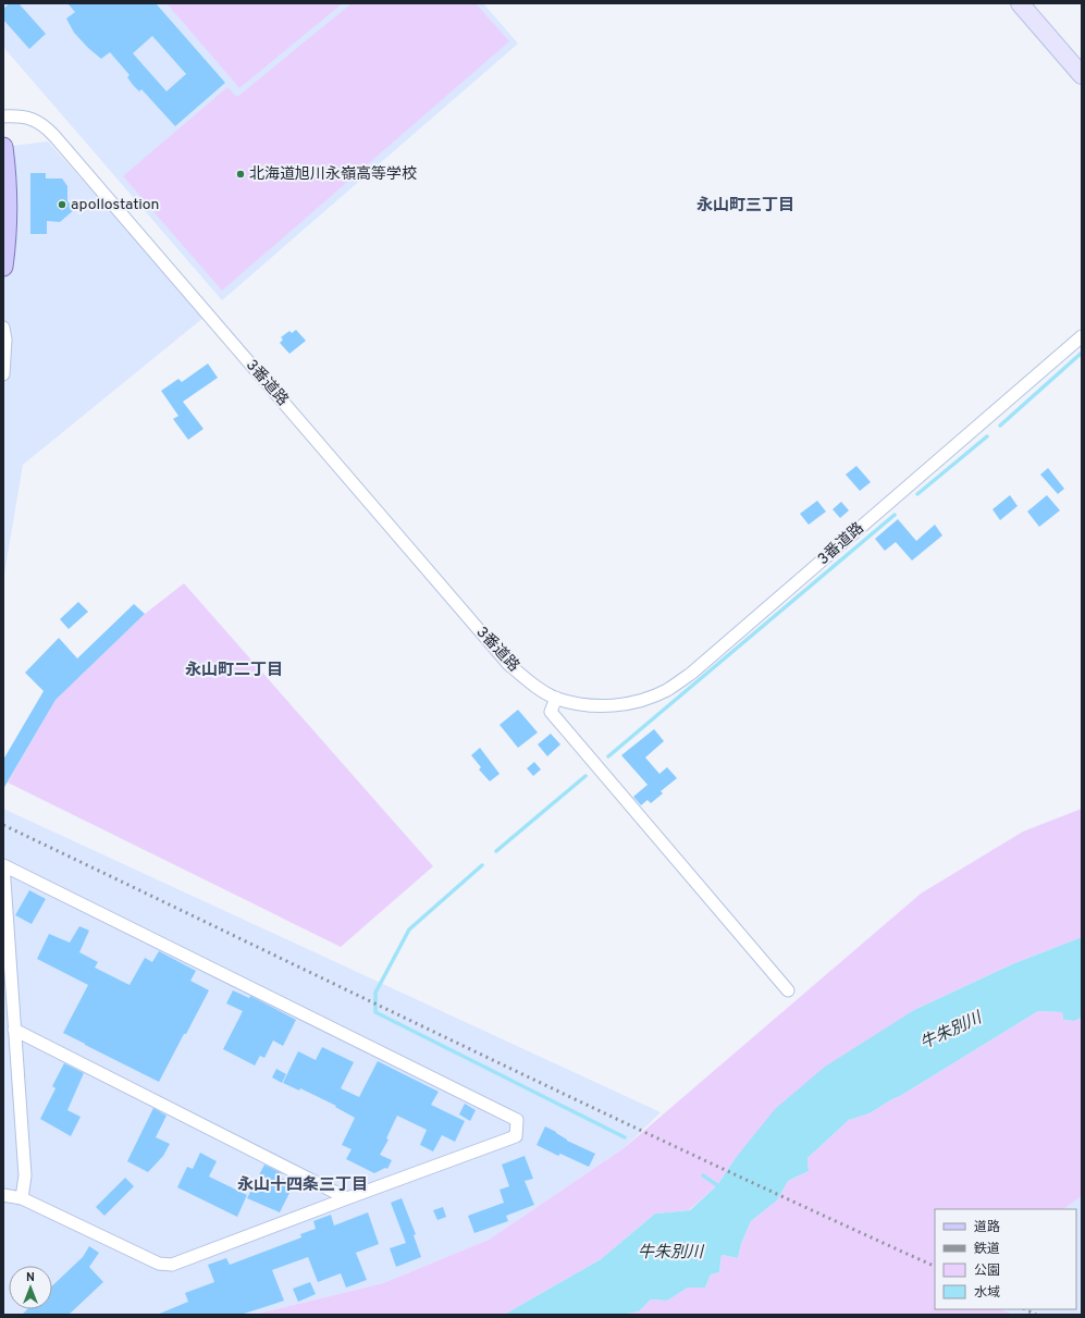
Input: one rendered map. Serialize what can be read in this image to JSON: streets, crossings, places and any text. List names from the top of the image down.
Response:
{
  "streets": {
    "street": ["3番道路"]
  },
  "districts": ["永山町三丁目", "永山町二丁目", "永山十四条三丁目"],
  "water": ["牛朱別川"],
  "places": ["北海道旭川永嶺高等学校", "apollostation"],
  "legend": [
    "道路",
    "鉄道",
    "公園",
    "水域"
  ],
  "north": "top"
}
